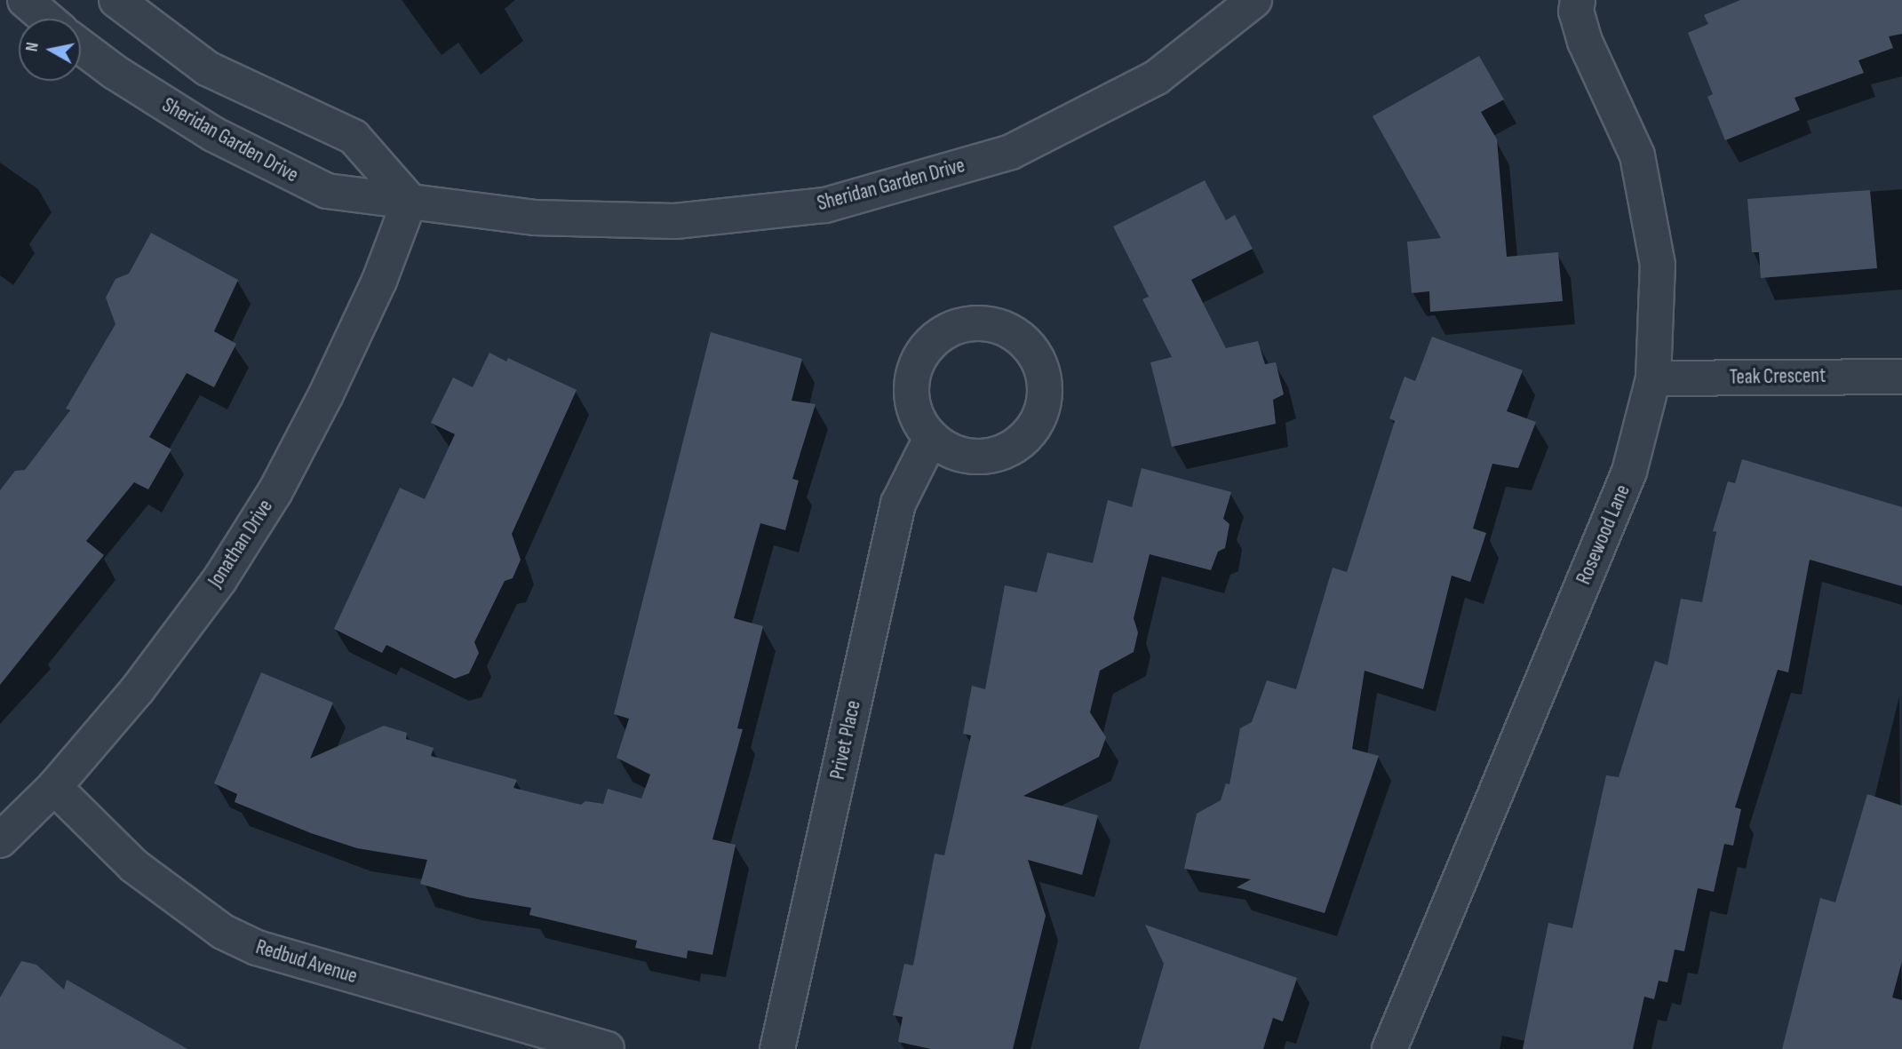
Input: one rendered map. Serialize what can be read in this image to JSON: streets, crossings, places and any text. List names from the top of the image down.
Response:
{
  "streets": {
    "street": [
      "Sheridan Garden Drive",
      "Teak Crescent",
      "Rosewood Lane",
      "Jonathan Drive",
      "Privet Place",
      "Redbud Avenue"
    ]
  },
  "crossings": [
    ["Sheridan Garden Drive", "Jonathan Drive"],
    ["Teak Crescent", "Rosewood Lane"],
    ["Jonathan Drive", "Redbud Avenue"]
  ],
  "north": "left"
}
